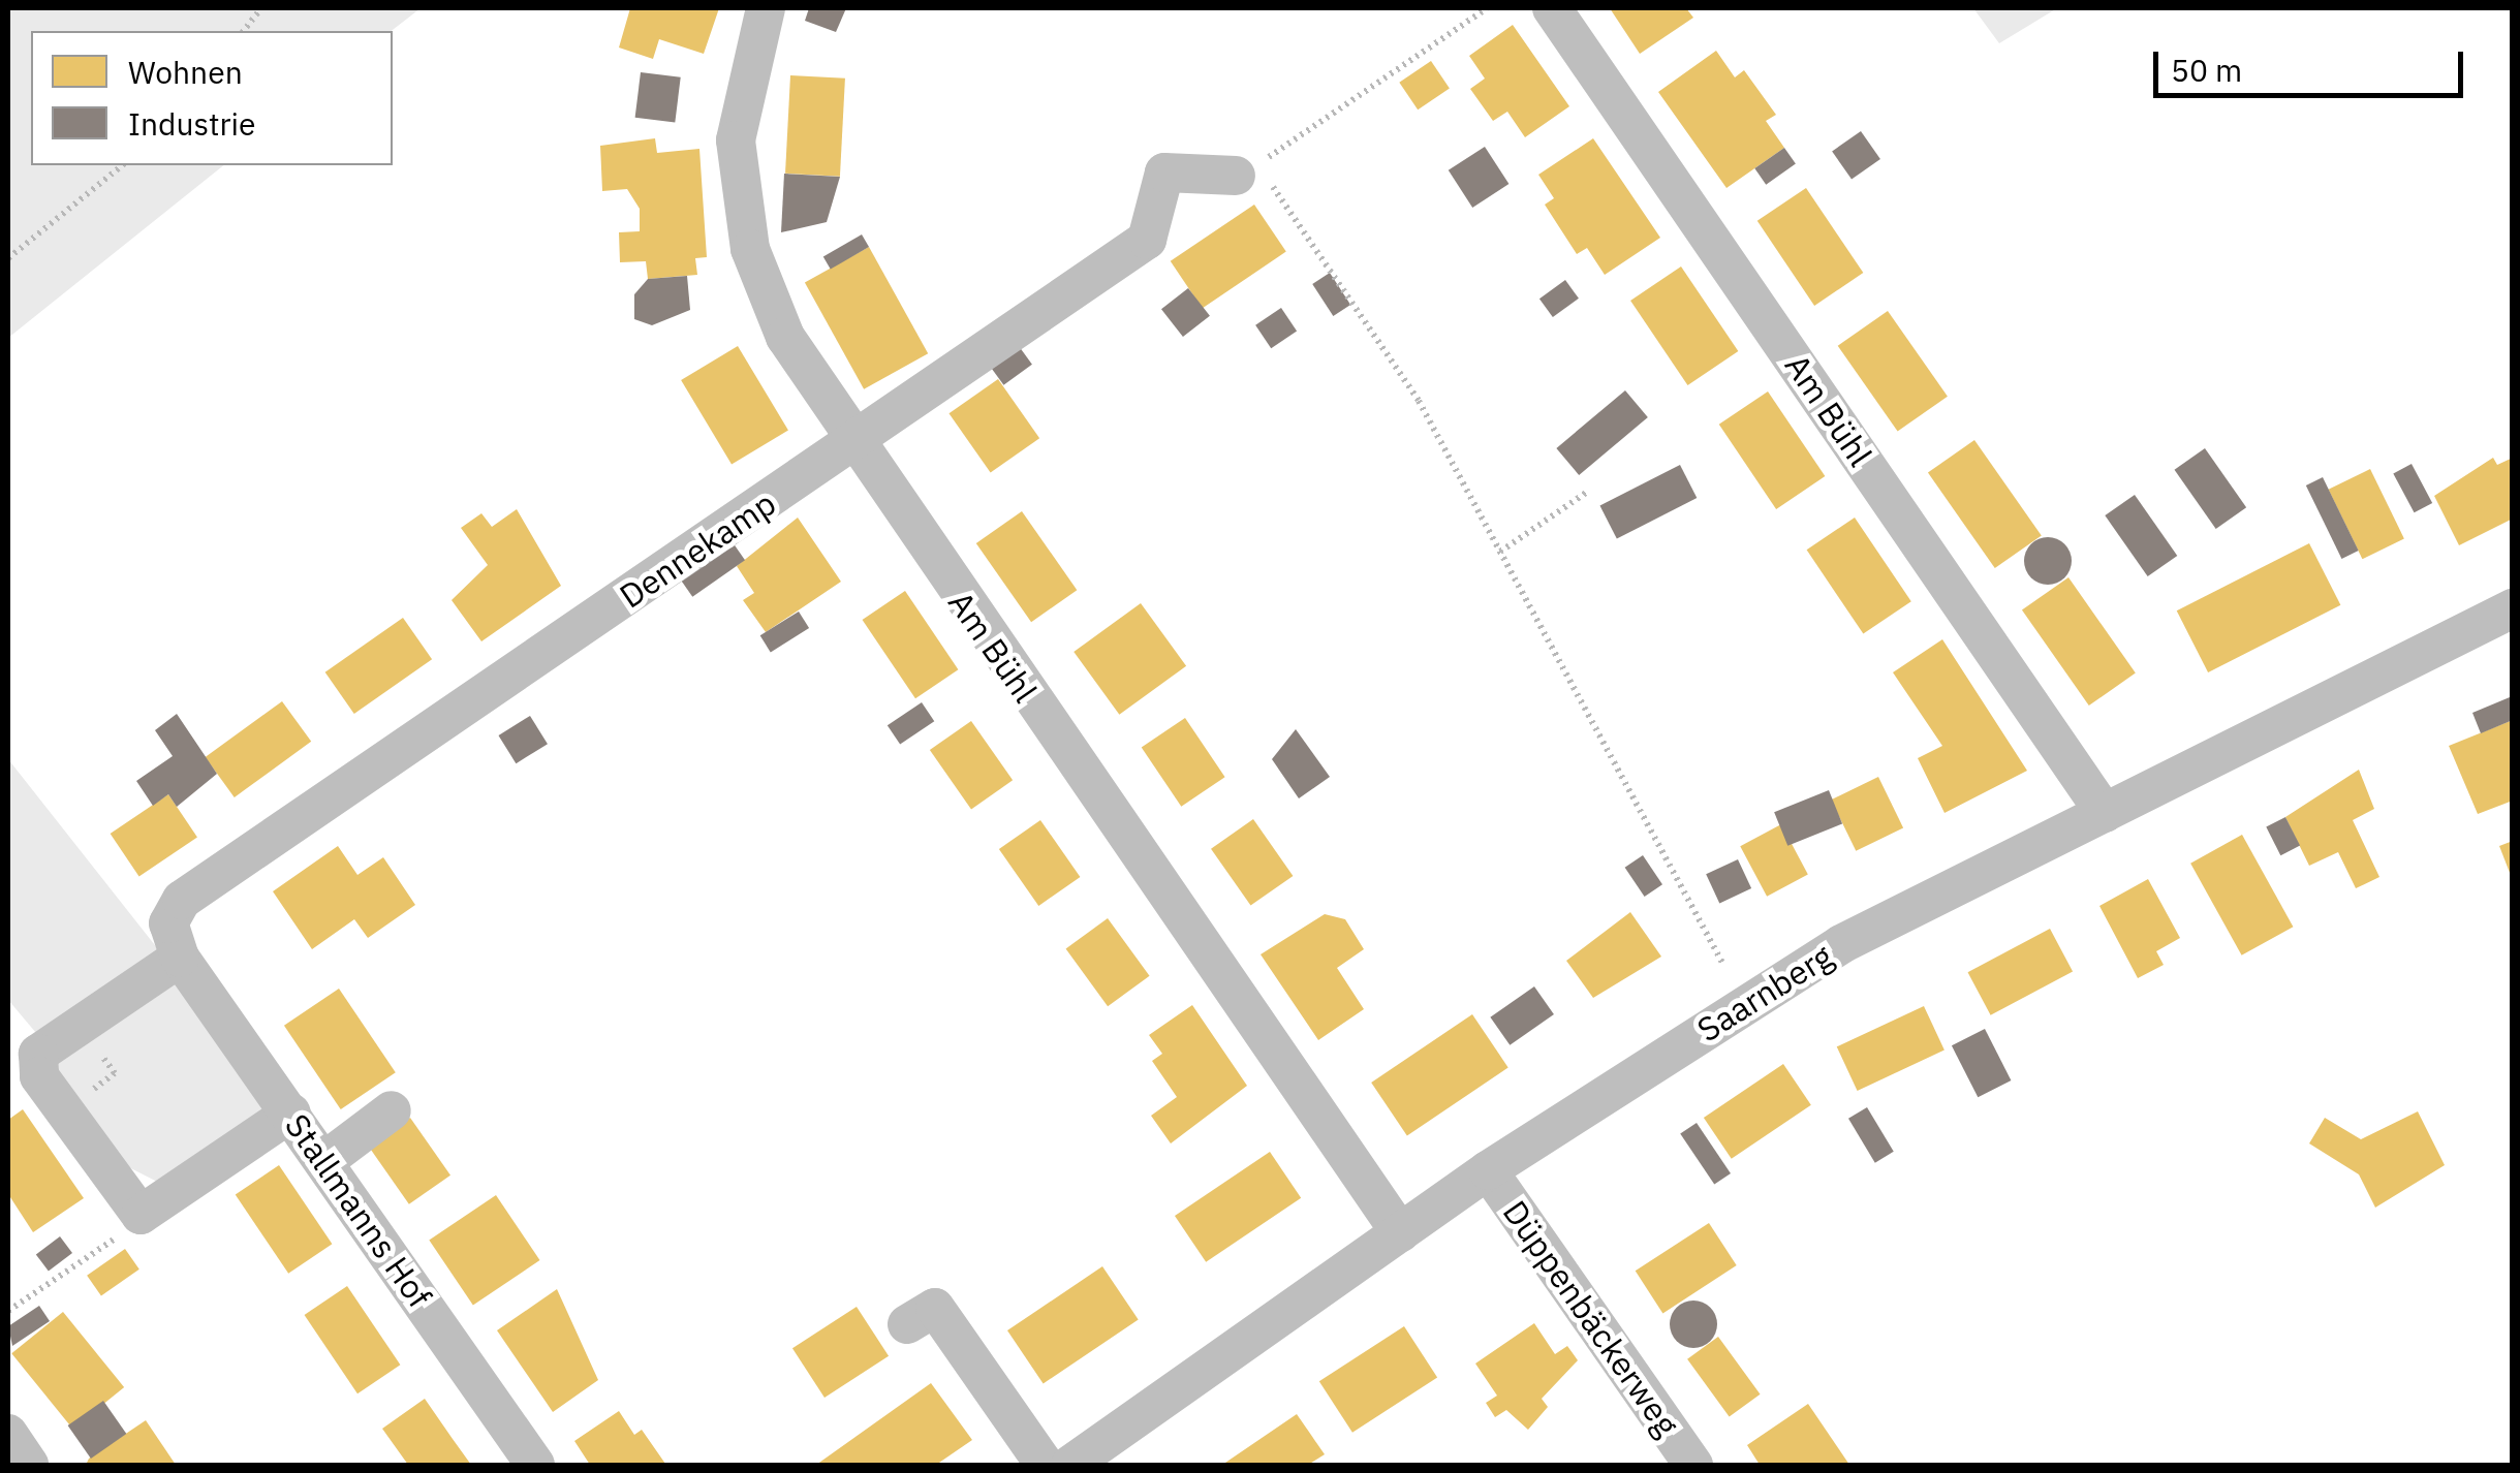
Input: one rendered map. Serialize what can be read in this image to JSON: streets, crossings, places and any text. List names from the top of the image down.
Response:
{
  "streets": {
    "street": [
      "Am Bühl",
      "Dennekamp",
      "Saarnberg",
      "Stallmanns Hof",
      "Düppenbäckerweg"
    ]
  },
  "crossings": [
    ["Am Bühl", "Dennekamp"],
    ["Am Bühl", "Saarnberg"],
    ["Dennekamp", "Stallmanns Hof"],
    ["Saarnberg", "Düppenbäckerweg"]
  ],
  "legend": ["Wohnen", "Industrie"],
  "scale_bar": "50 m"
}
